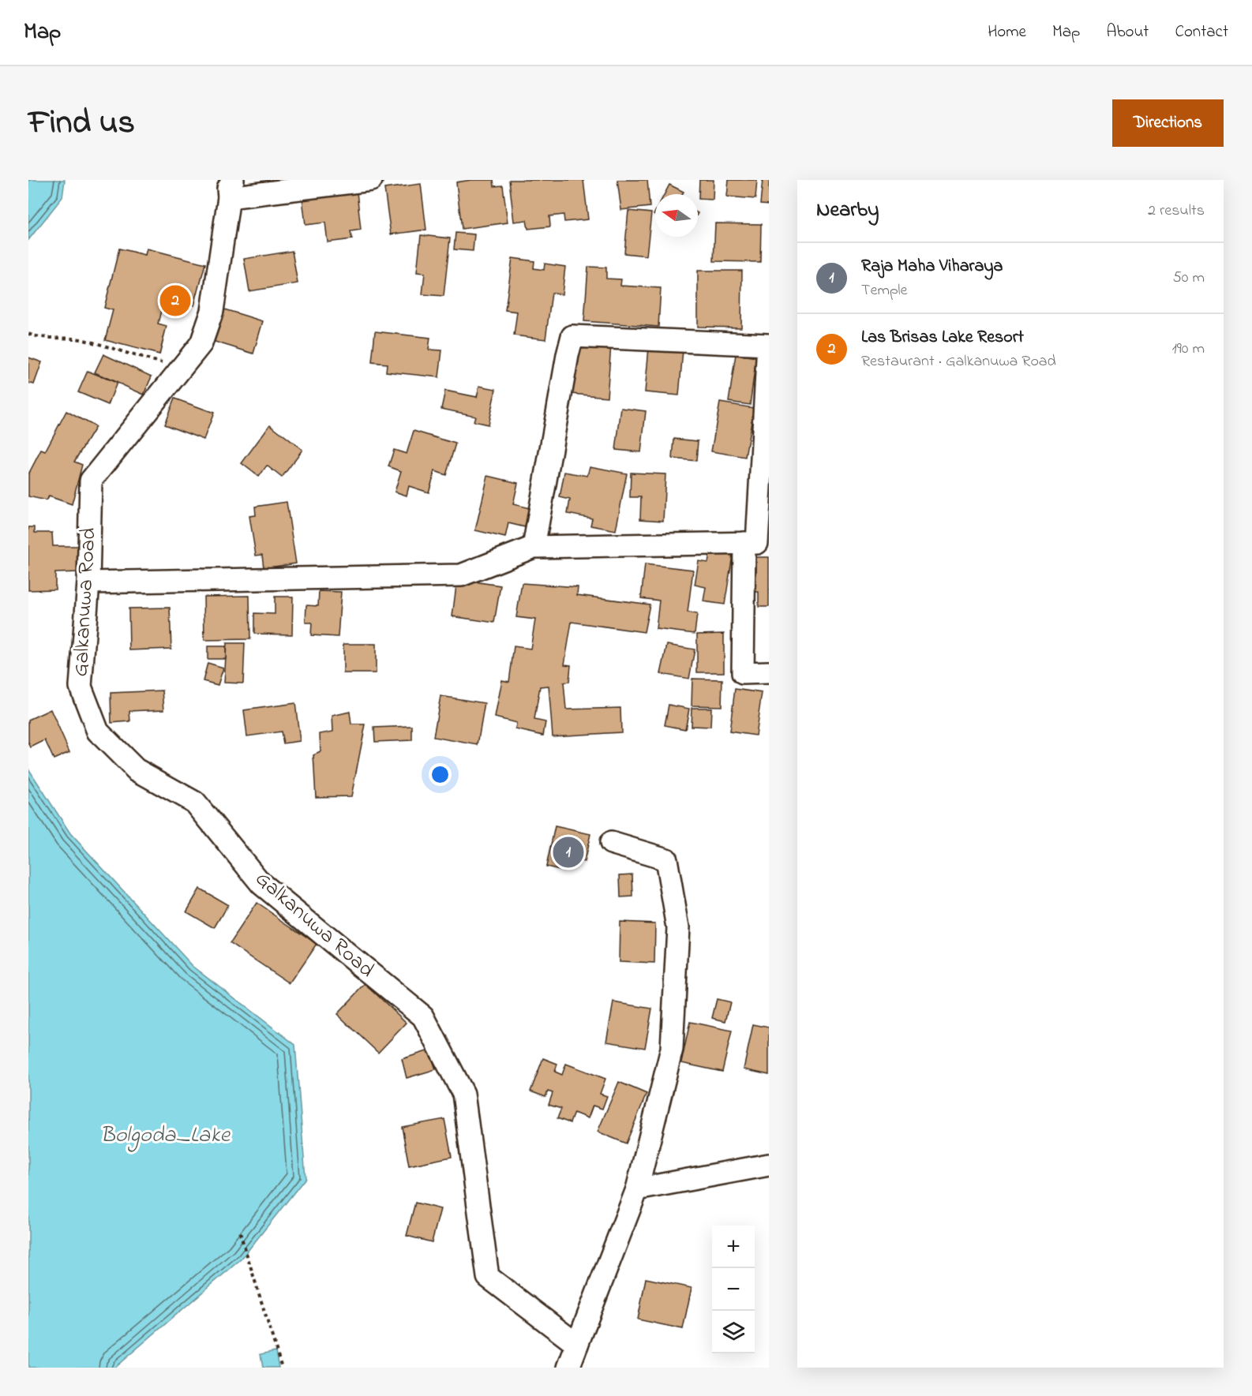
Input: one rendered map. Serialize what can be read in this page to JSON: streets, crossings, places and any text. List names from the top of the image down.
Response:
{
  "streets": {
    "street": ["Galkanuwa Road"]
  },
  "water": ["Bolgoda_Lake"],
  "north": "left",
  "page": {
    "header": "Map",
    "nav": [
      "Home",
      "Map",
      "About",
      "Contact"
    ],
    "title": "Find us",
    "buttons": "Directions",
    "heading": ["Nearby", "2 results"],
    "list": [
      {
        "mark": "1",
        "name": "Raja Maha Viharaya",
        "note": "Temple",
        "value": "50 m"
      },
      {
        "mark": "2",
        "name": "Las Brisas Lake Resort",
        "note": "Restaurant · Galkanuwa Road",
        "value": "190 m"
      }
    ],
    "pins": ["2", "1"],
    "map_buttons": ["+", "−"]
  }
}
